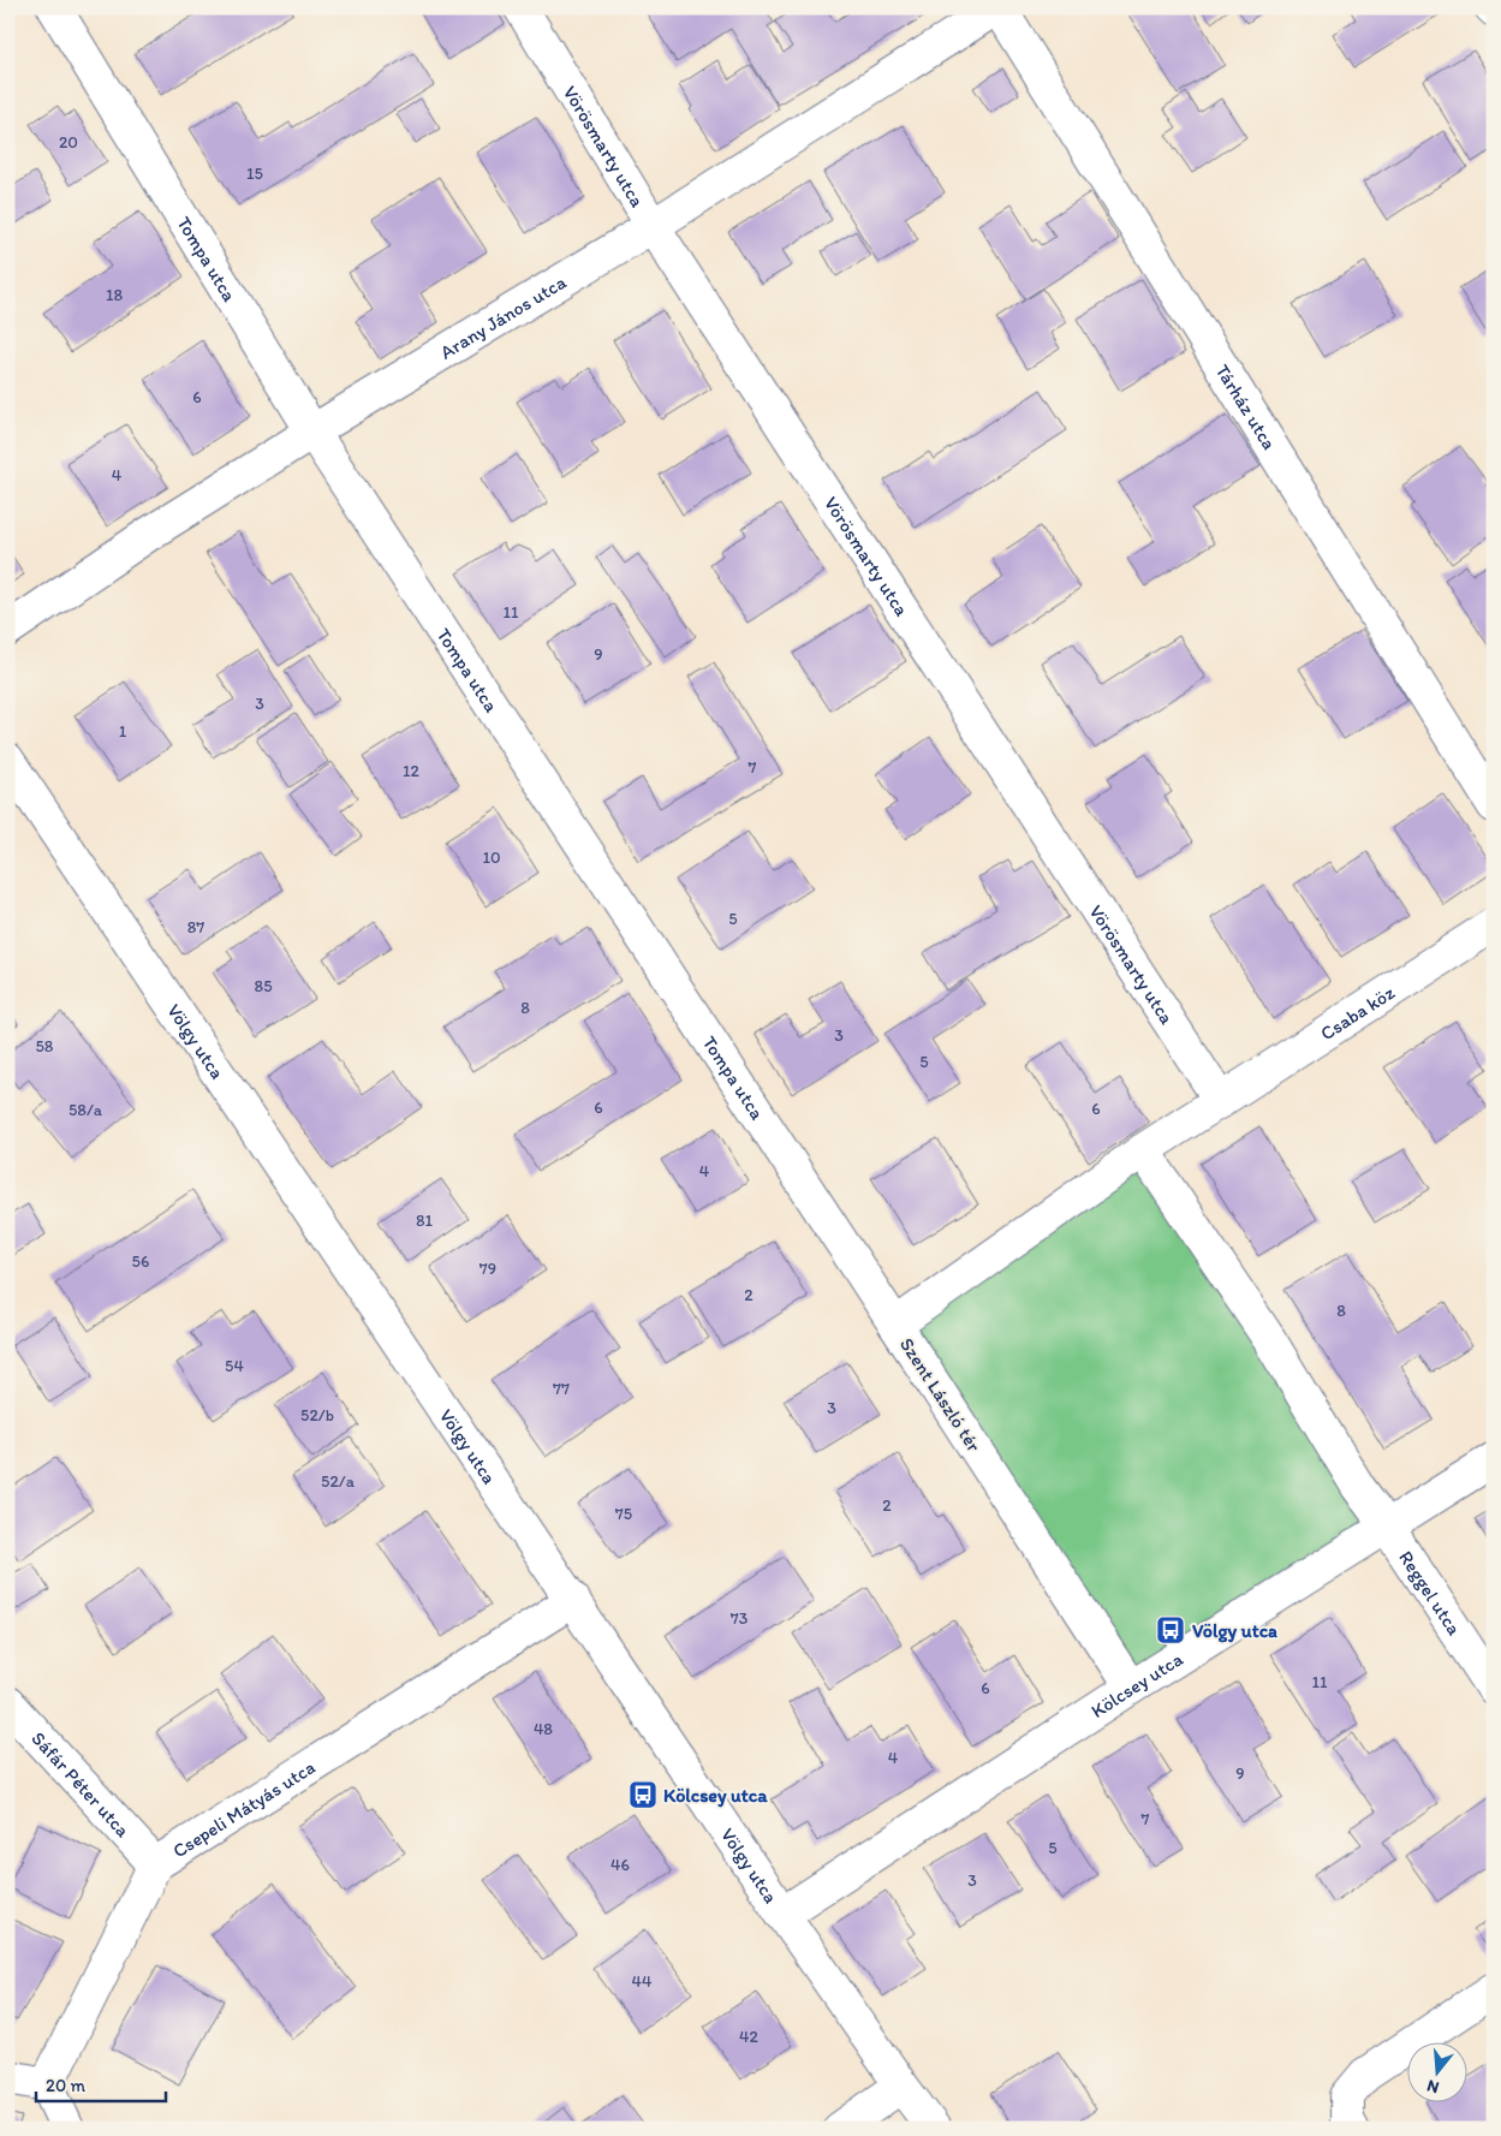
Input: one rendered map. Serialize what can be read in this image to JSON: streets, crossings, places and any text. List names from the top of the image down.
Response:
{
  "streets": {
    "street": [
      "Vörösmarty utca",
      "Tompa utca",
      "Arany János utca",
      "Tárház utca",
      "Csaba köz",
      "Völgy utca",
      "Szent László tér",
      "Reggel utca",
      "Kölcsey utca",
      "Sáfár Péter utca",
      "Csepeli Mátyás utca"
    ]
  },
  "crossings": [
    ["Vörösmarty utca", "Arany János utca"],
    ["Vörösmarty utca", "Csaba köz"],
    ["Vörösmarty utca", "Szent László tér"],
    ["Tompa utca", "Arany János utca"],
    ["Tompa utca", "Szent László tér"],
    ["Arany János utca", "Tárház utca"],
    ["Csaba köz", "Szent László tér"],
    ["Völgy utca", "Kölcsey utca"],
    ["Völgy utca", "Csepeli Mátyás utca"],
    ["Szent László tér", "Kölcsey utca"],
    ["Reggel utca", "Kölcsey utca"],
    ["Sáfár Péter utca", "Csepeli Mátyás utca"]
  ],
  "places": {
    "bus stop": ["Völgy utca", "Kölcsey utca"]
  },
  "house_numbers": [
    "20",
    "15",
    "18",
    "6",
    "4",
    "11",
    "9",
    "3",
    "1",
    "7",
    "12",
    "10",
    "5",
    "87",
    "85",
    "8",
    "3",
    "58",
    "5",
    "6",
    "6",
    "58/a",
    "4",
    "81",
    "56",
    "79",
    "2",
    "8",
    "54",
    "77",
    "3",
    "52/b",
    "52/a",
    "2",
    "75",
    "73",
    "11",
    "6",
    "48",
    "4",
    "9",
    "7",
    "5",
    "46",
    "3",
    "44",
    "42"
  ],
  "scale_bar": "20 m",
  "north": "bottom"
}
